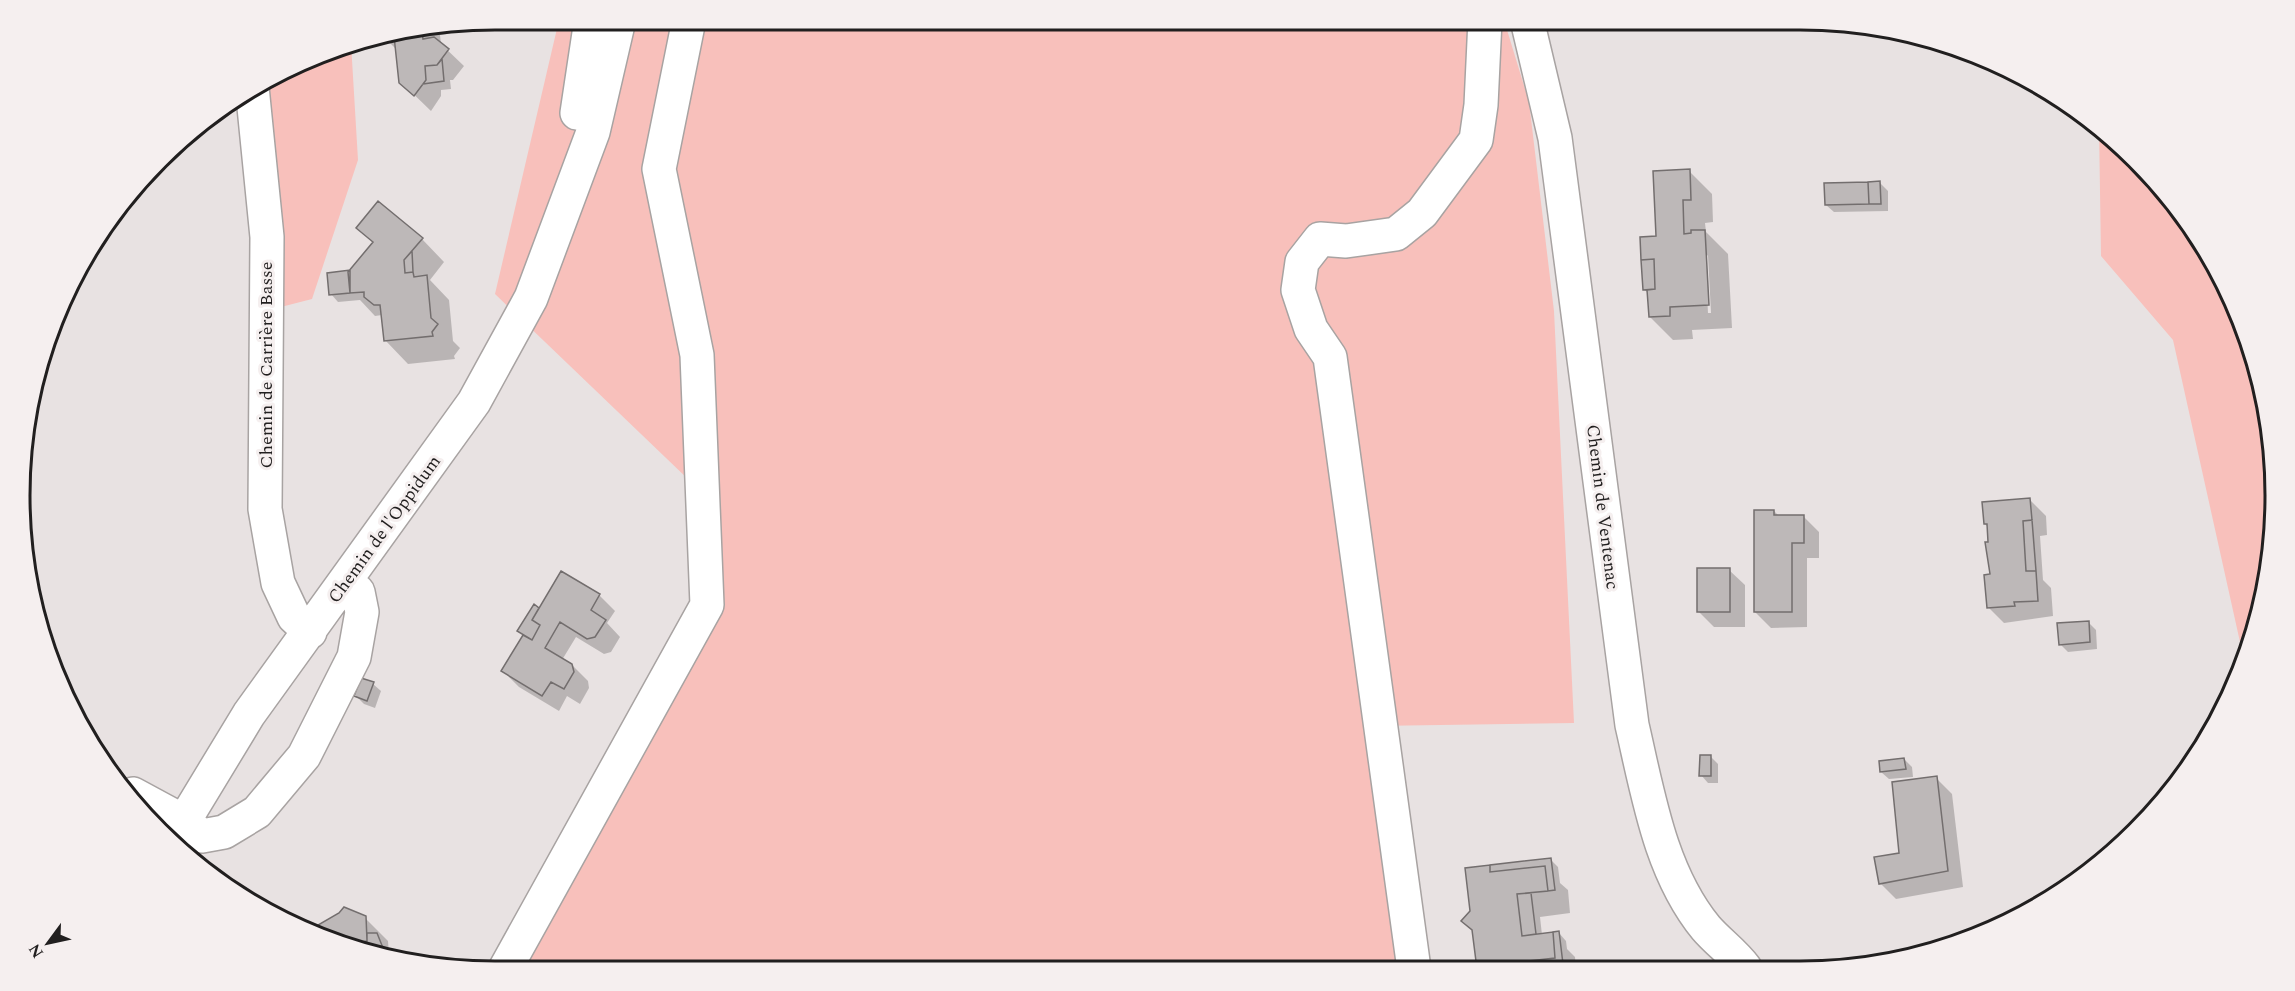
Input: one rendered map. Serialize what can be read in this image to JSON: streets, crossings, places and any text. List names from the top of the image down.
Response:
{
  "streets": {
    "street": ["Chemin de Carrière Basse", "Chemin de Ventenac", "Chemin de l'Oppidum"]
  },
  "crossings": [
    ["Chemin de Carrière Basse", "Chemin de l'Oppidum"]
  ],
  "north": "bottom left"
}
